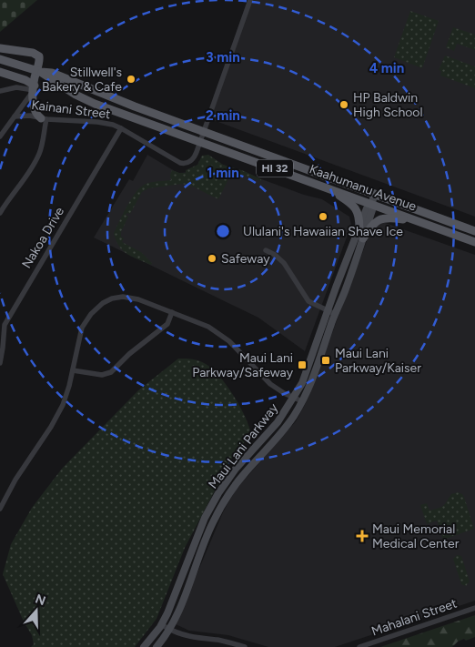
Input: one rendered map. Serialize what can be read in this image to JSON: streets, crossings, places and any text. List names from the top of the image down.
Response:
{
  "streets": {
    "main road": ["HI 32", "Kaahumanu Avenue", "Maui Lani Parkway"],
    "street": ["Kainani Street", "Nakoa Drive", "Mahalani Street"]
  },
  "crossings": [
    ["Kainani Street", "Kaahumanu Avenue"],
    ["Kainani Street", "Nakoa Drive"],
    ["Kaahumanu Avenue", "Maui Lani Parkway"]
  ],
  "places": {
    "other": [
      "Stillwell's Bakery & Cafe",
      "HP Baldwin High School",
      "Ululani's Hawaiian Shave Ice",
      "Safeway"
    ],
    "transit": ["Maui Lani Parkway/Kaiser", "Maui Lani Parkway/Safeway"],
    "health": ["Maui Memorial Medical Center"]
  },
  "north": "top",
  "rings": [
    "3 min",
    "4 min",
    "2 min",
    "1 min"
  ]
}
